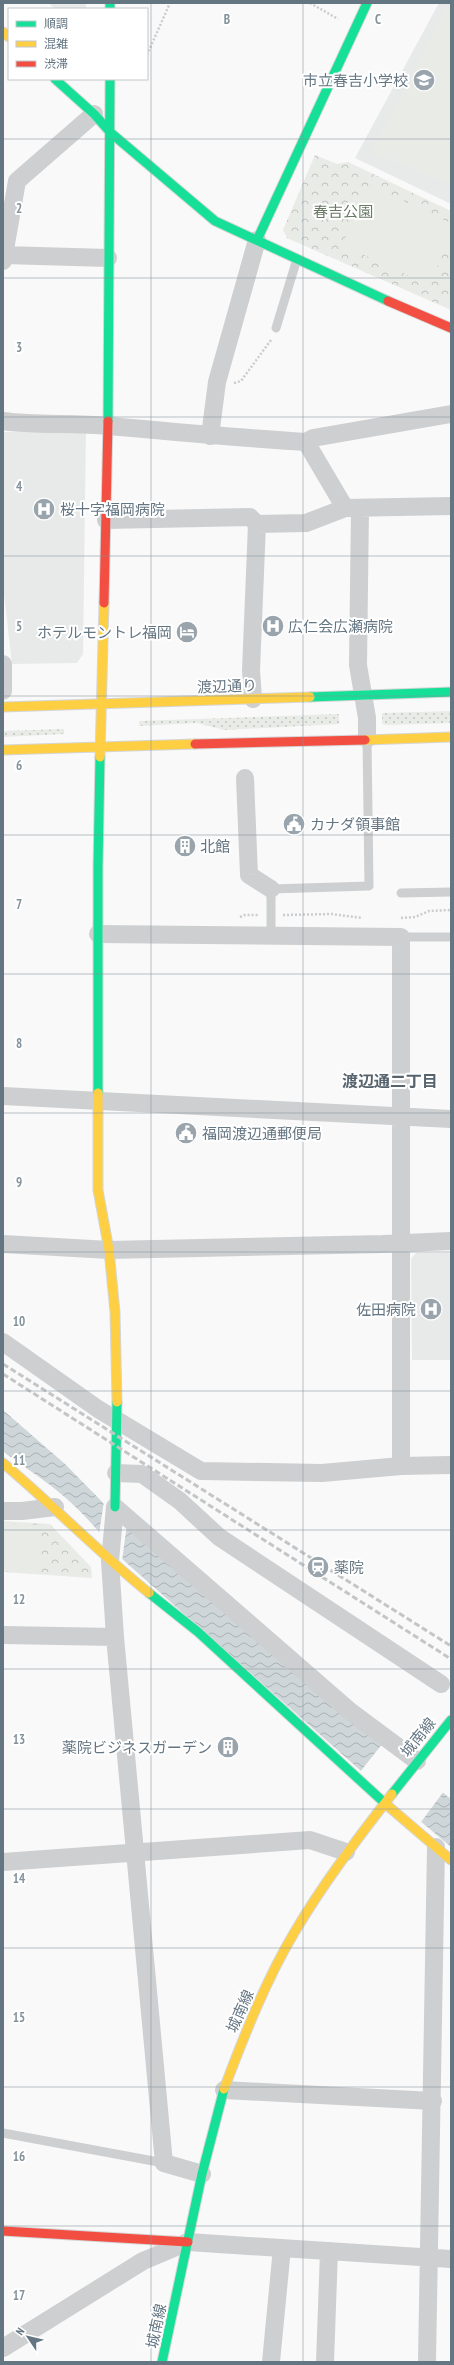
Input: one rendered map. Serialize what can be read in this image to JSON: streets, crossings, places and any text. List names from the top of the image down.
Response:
{
  "streets": {
    "street": ["渡辺通り", "城南線"]
  },
  "districts": ["渡辺通二丁目"],
  "parks": ["春吉公園"],
  "places": {
    "school or university": ["市立春吉小学校"],
    "hospital": ["桜十字福岡病院", "広仁会広瀬病院", "佐田病院"],
    "hotel": ["ホテルモントレ福岡"],
    "public building": ["カナダ領事館", "福岡渡辺通郵便局"],
    "building": ["北館", "薬院ビジネスガーデン"],
    "station": ["薬院"]
  },
  "legend": ["順調", "混雑", "渋滞"],
  "north": "top left",
  "grid": {
    "columns": ["B", "C"],
    "rows": [
      "2",
      "3",
      "4",
      "5",
      "6",
      "7",
      "8",
      "9",
      "10",
      "11",
      "12",
      "13",
      "14",
      "15",
      "16",
      "17"
    ]
  }
}
